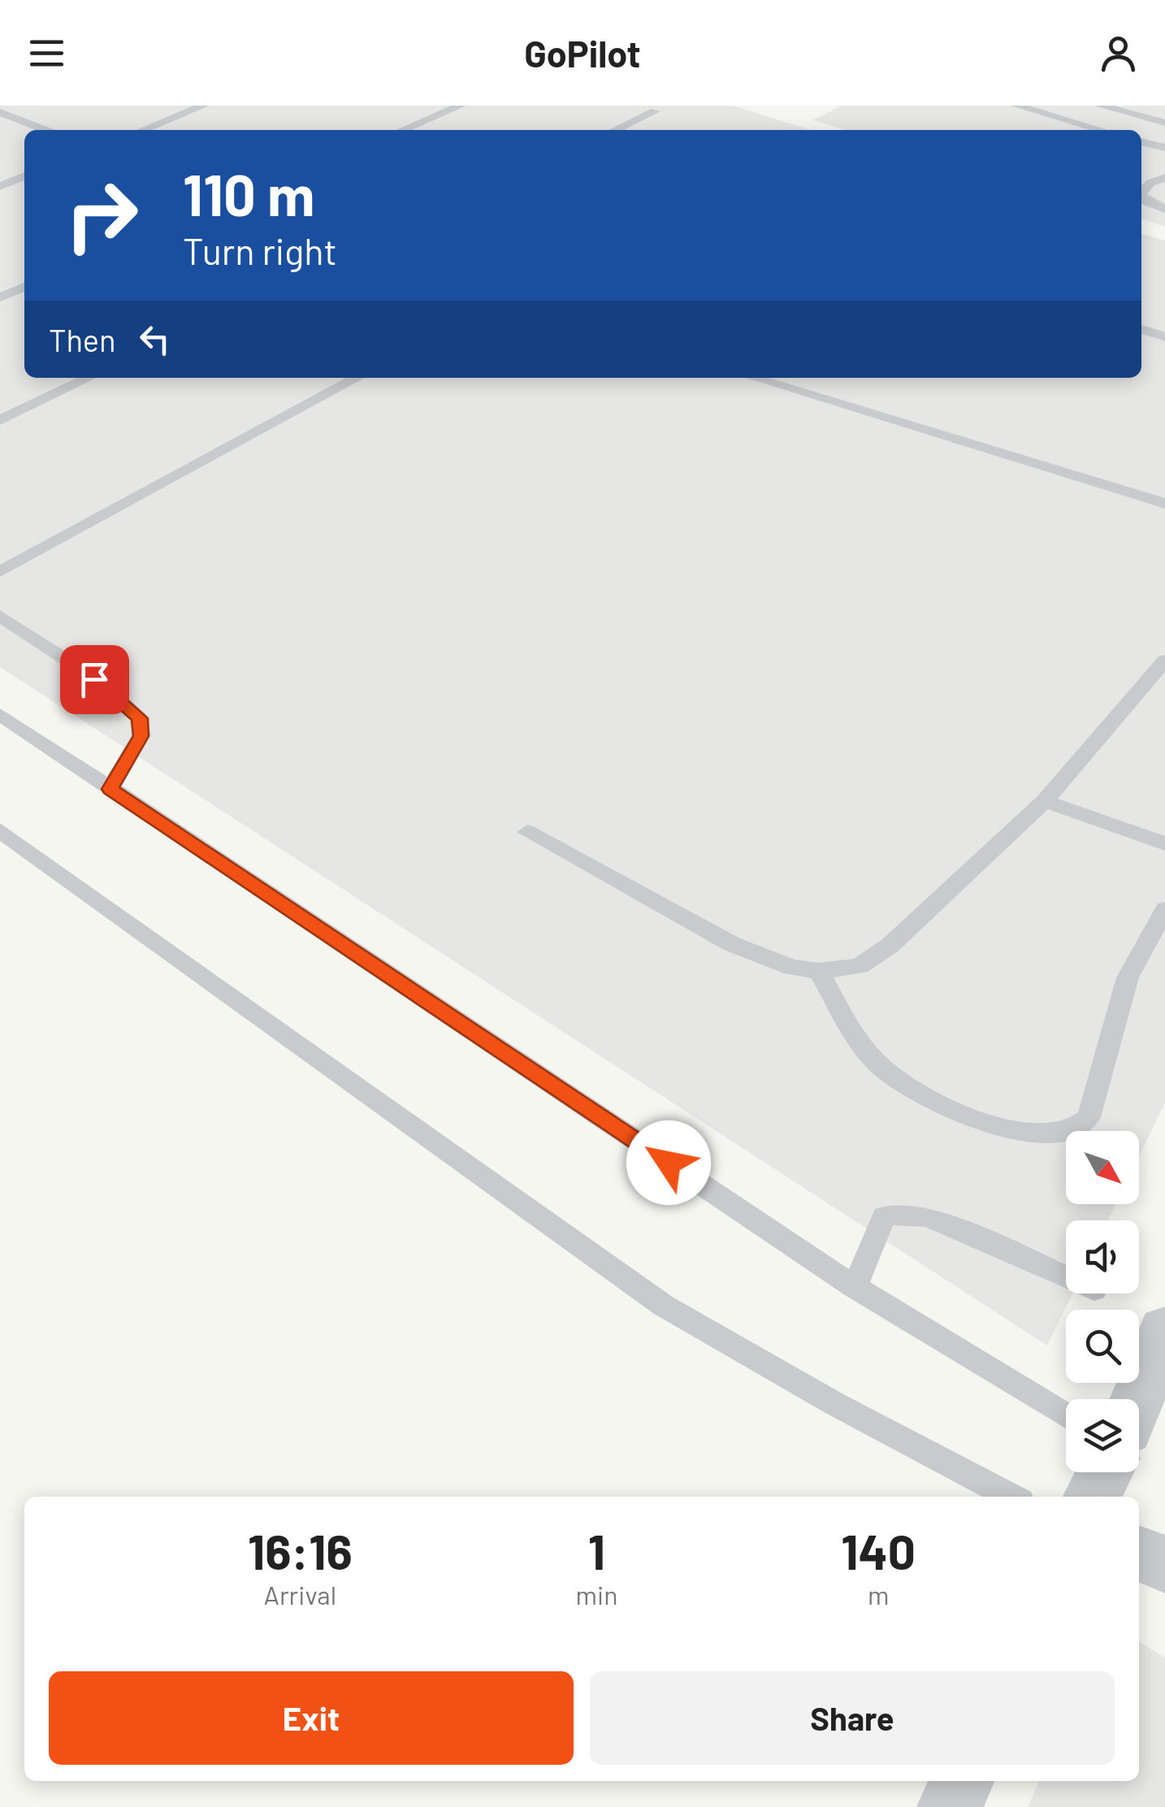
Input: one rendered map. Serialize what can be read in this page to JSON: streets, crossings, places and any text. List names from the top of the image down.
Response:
{
  "north": "bottom right",
  "page": {
    "header": "GoPilot",
    "turn": ["110 m", "Turn right"],
    "then": "Then",
    "eta": [
      "16:16",
      "Arrival",
      "1",
      "min",
      "140",
      "m"
    ],
    "buttons": ["Exit", "Share"]
  }
}
